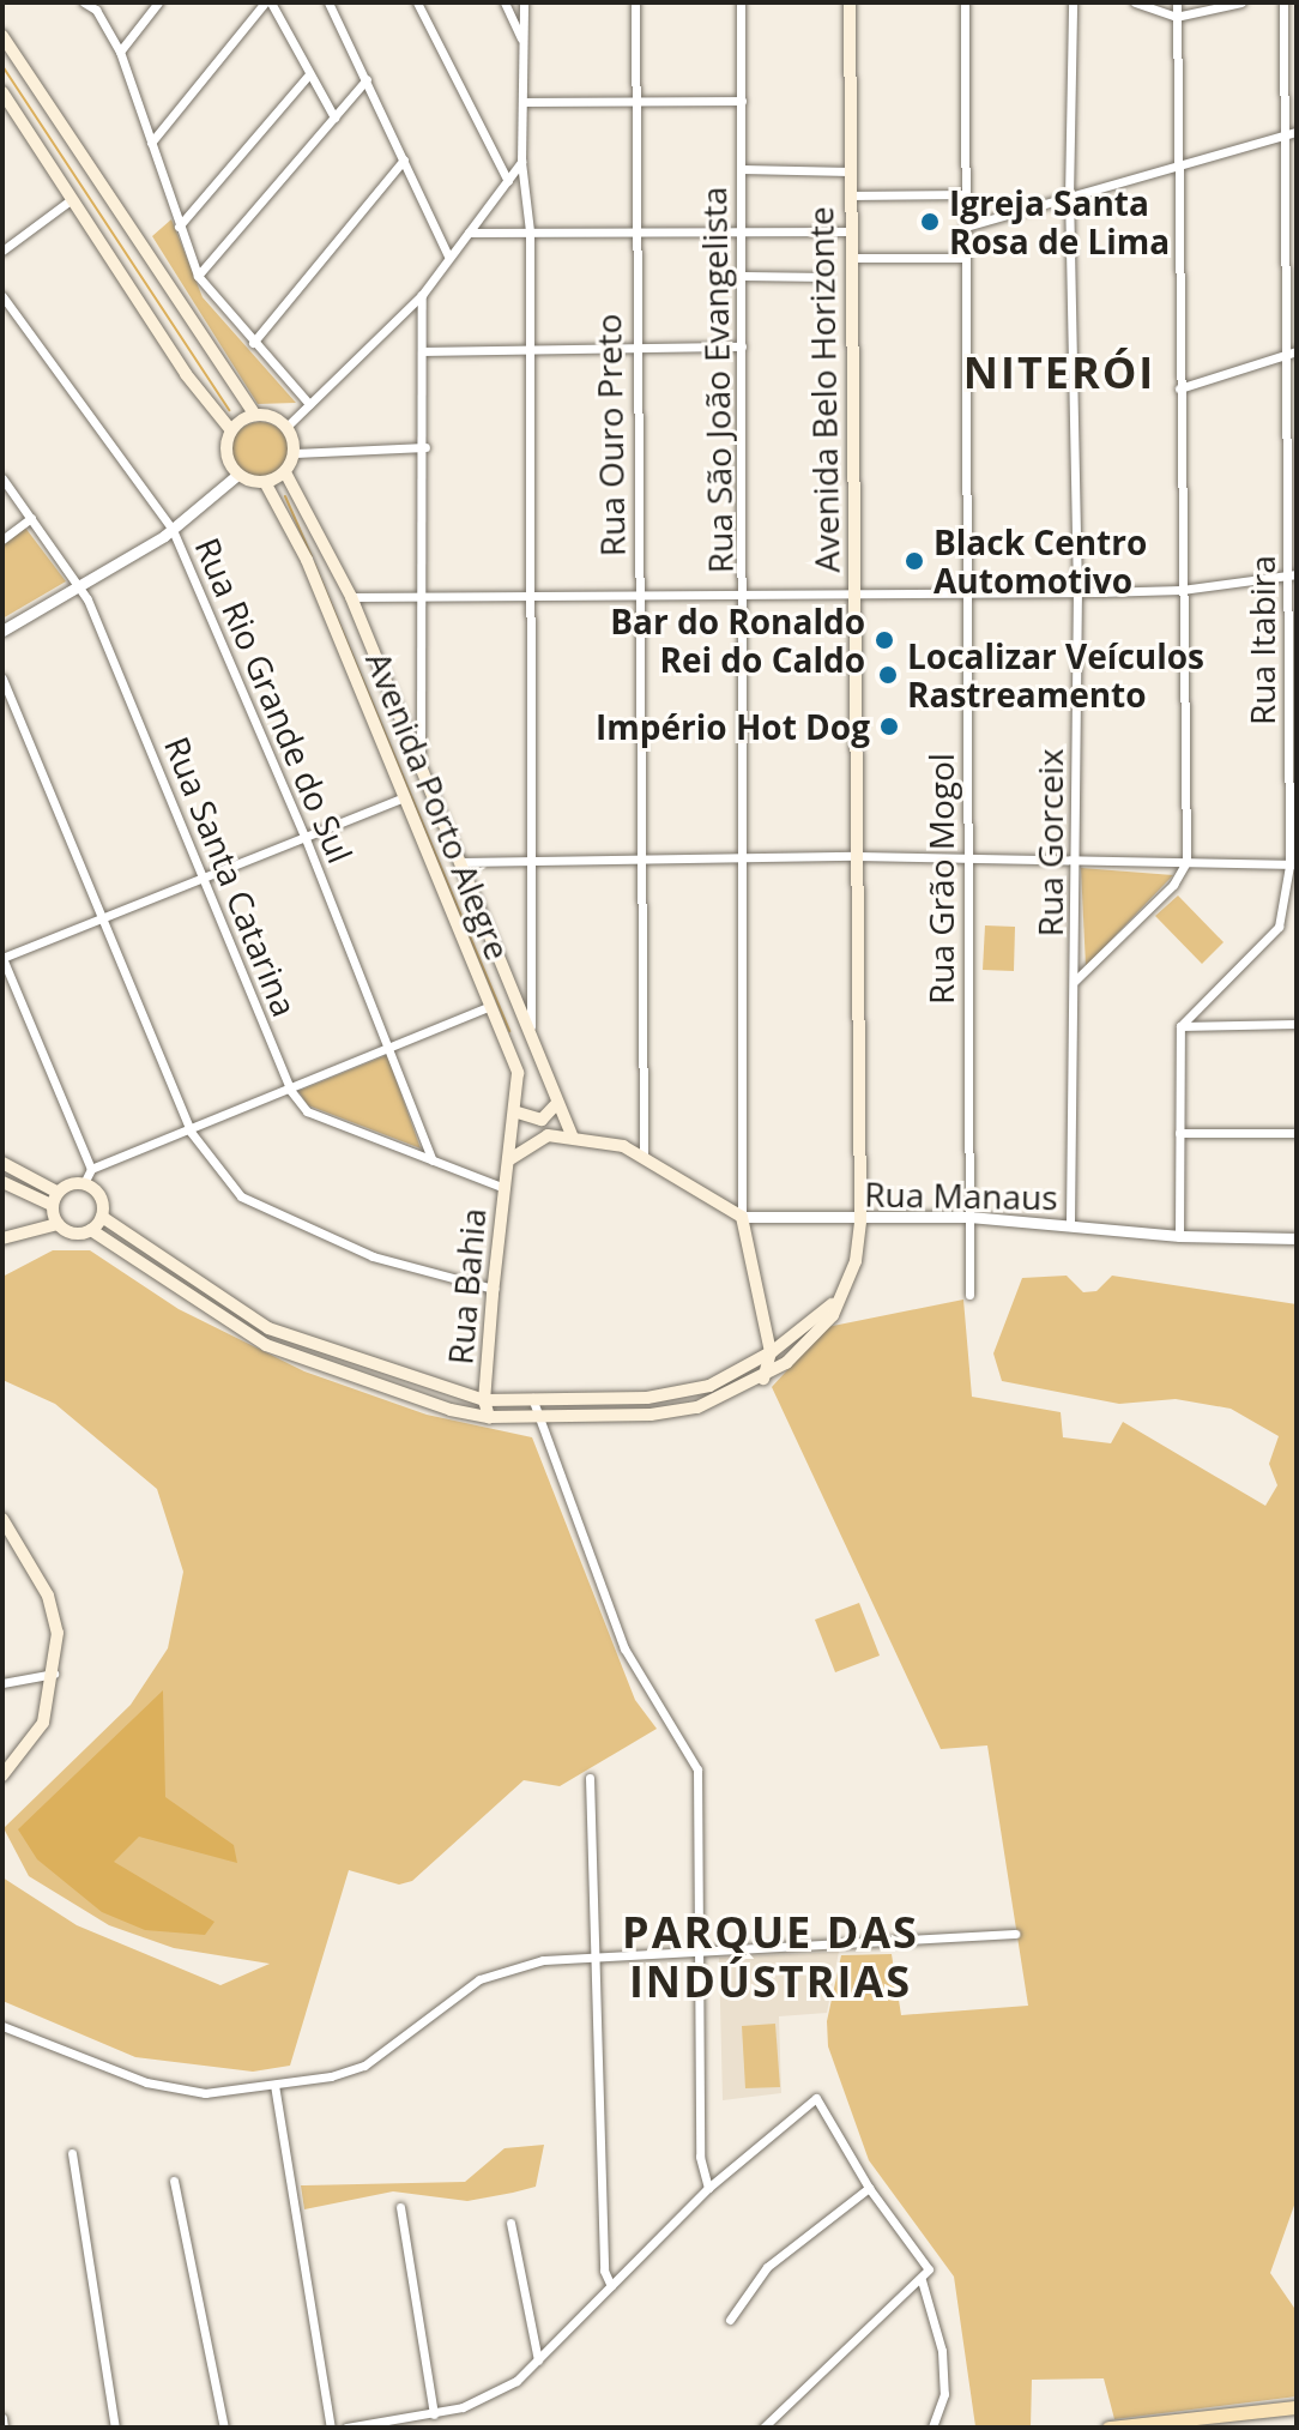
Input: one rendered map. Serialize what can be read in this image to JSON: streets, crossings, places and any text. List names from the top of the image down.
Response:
{
  "streets": {
    "main road": ["Avenida Belo Horizonte", "Avenida Porto Alegre", "Rua Bahia"],
    "street": [
      "Rua São João Evangelista",
      "Rua Ouro Preto",
      "Rua Itabira",
      "Rua Rio Grande do Sul",
      "Rua Gorceix",
      "Rua Santa Catarina",
      "Rua Grão Mogol",
      "Rua Manaus"
    ]
  },
  "crossings": [
    ["Rua São João Evangelista", "Rua Manaus"],
    ["Avenida Belo Horizonte", "Rua Manaus"],
    ["Avenida Belo Horizonte", "Rua Bahia"],
    ["Rua Rio Grande do Sul", "Rua Santa Catarina"],
    ["Avenida Porto Alegre", "Rua Bahia"],
    ["Rua Gorceix", "Rua Manaus"],
    ["Rua Santa Catarina", "Rua Bahia"],
    ["Rua Grão Mogol", "Rua Manaus"]
  ],
  "districts": ["NITERÓI", "PARQUE DAS INDÚSTRIAS"],
  "places": [
    "Igreja Santa Rosa de Lima",
    "Black Centro Automotivo",
    "Bar do Ronaldo Rei do Caldo",
    "Localizar Veículos Rastreamento",
    "Império Hot Dog"
  ]
}
